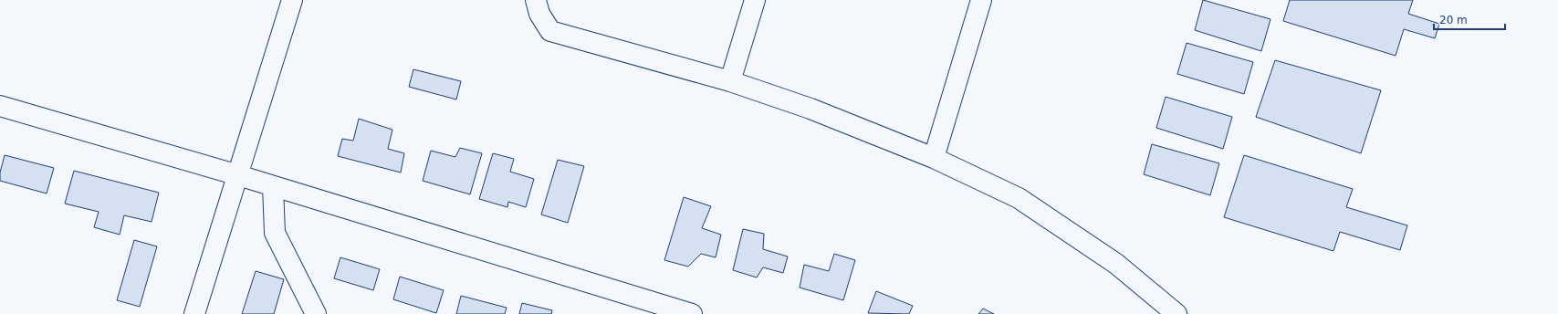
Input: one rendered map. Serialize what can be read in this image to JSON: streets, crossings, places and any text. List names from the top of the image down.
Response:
{
  "scale_bar": "20 m"
}
